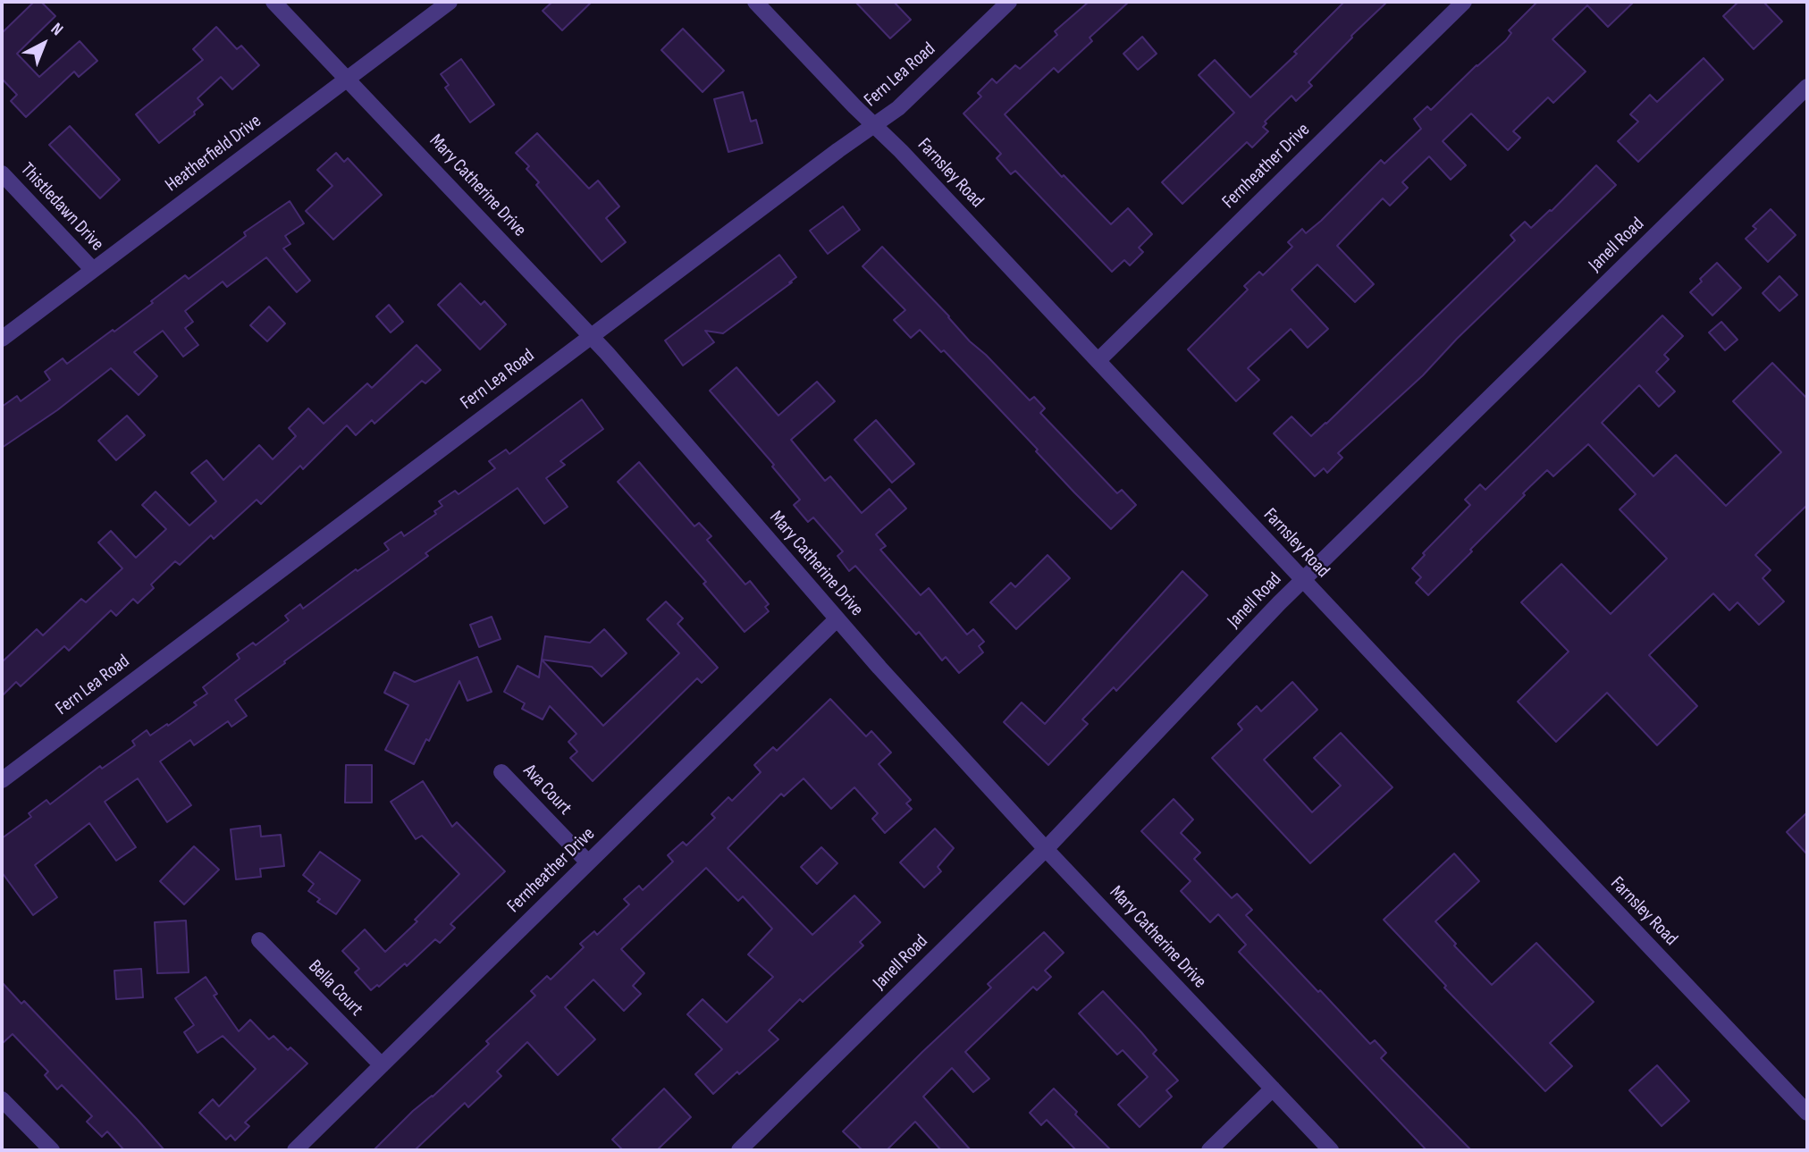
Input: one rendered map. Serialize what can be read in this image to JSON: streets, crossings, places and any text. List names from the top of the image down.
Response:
{
  "streets": {
    "street": [
      "Fern Lea Road",
      "Heatherfield Drive",
      "Fernheather Drive",
      "Farnsley Road",
      "Mary Catherine Drive",
      "Thistledawn Drive",
      "Janell Road",
      "Ava Court",
      "Bella Court"
    ]
  },
  "crossings": [
    ["Fern Lea Road", "Farnsley Road"],
    ["Fern Lea Road", "Mary Catherine Drive"],
    ["Heatherfield Drive", "Mary Catherine Drive"],
    ["Heatherfield Drive", "Thistledawn Drive"],
    ["Fernheather Drive", "Farnsley Road"],
    ["Fernheather Drive", "Mary Catherine Drive"],
    ["Fernheather Drive", "Ava Court"],
    ["Fernheather Drive", "Bella Court"],
    ["Farnsley Road", "Janell Road"],
    ["Mary Catherine Drive", "Janell Road"]
  ],
  "north": "top right"
}
